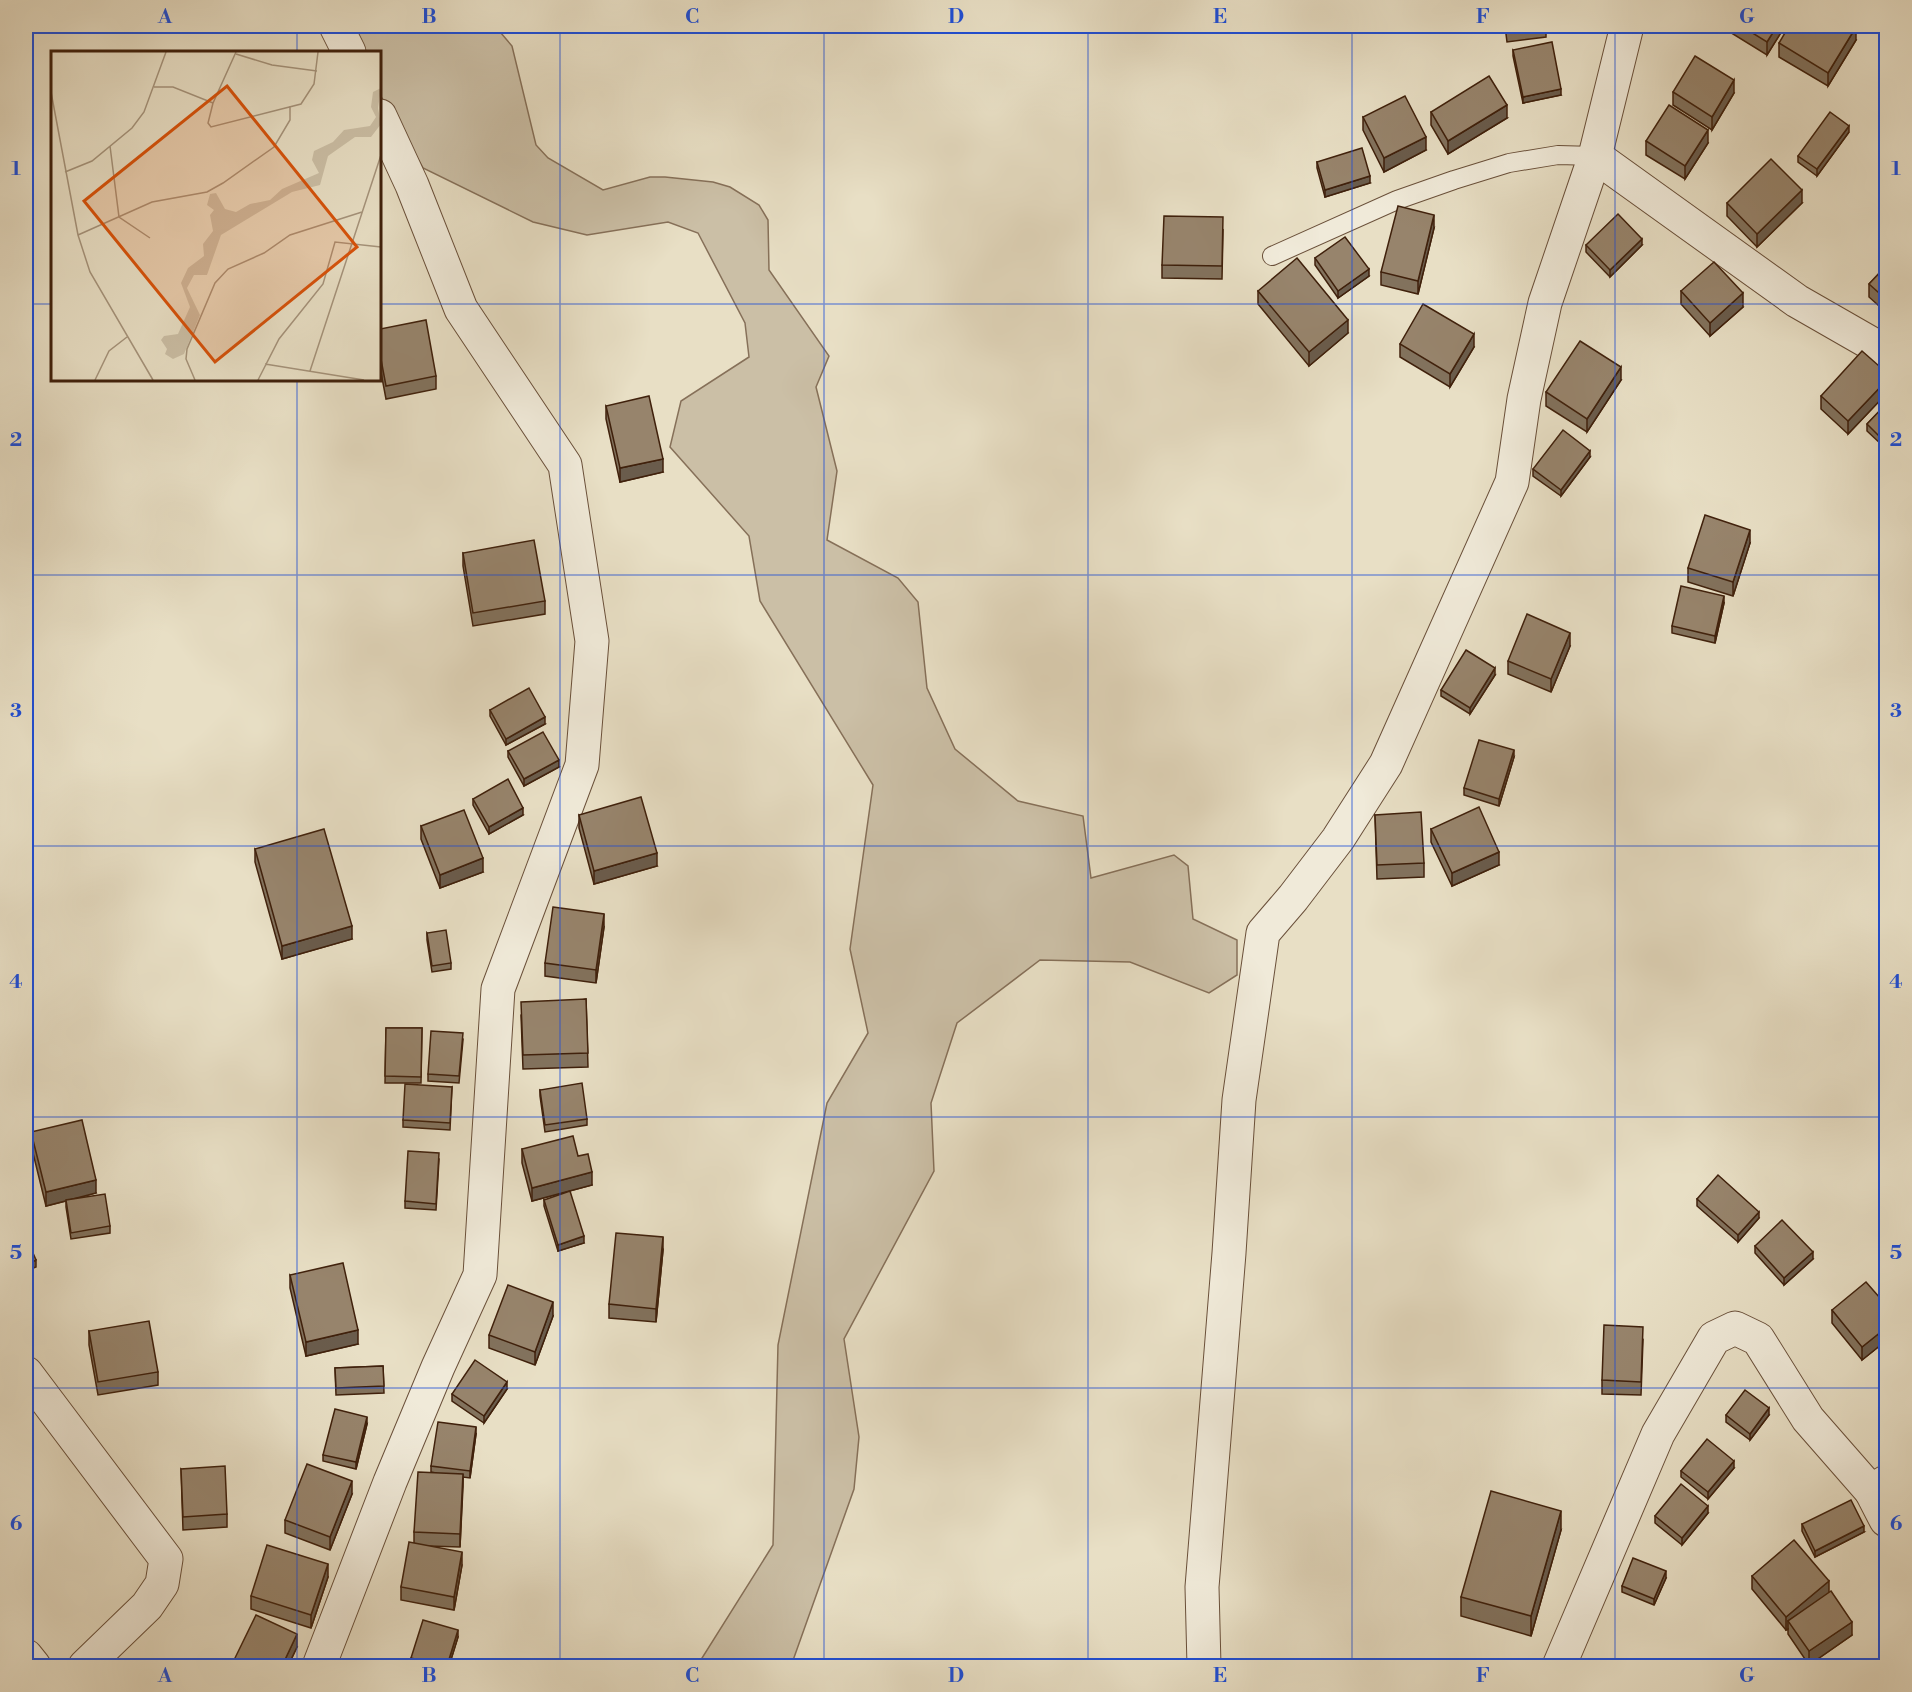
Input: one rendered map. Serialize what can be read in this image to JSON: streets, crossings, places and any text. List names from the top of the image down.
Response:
{
  "grid": {
    "columns": [
      "A",
      "B",
      "C",
      "D",
      "E",
      "F",
      "G"
    ],
    "rows": [
      "1",
      "2",
      "3",
      "4",
      "5",
      "6"
    ]
  }
}
